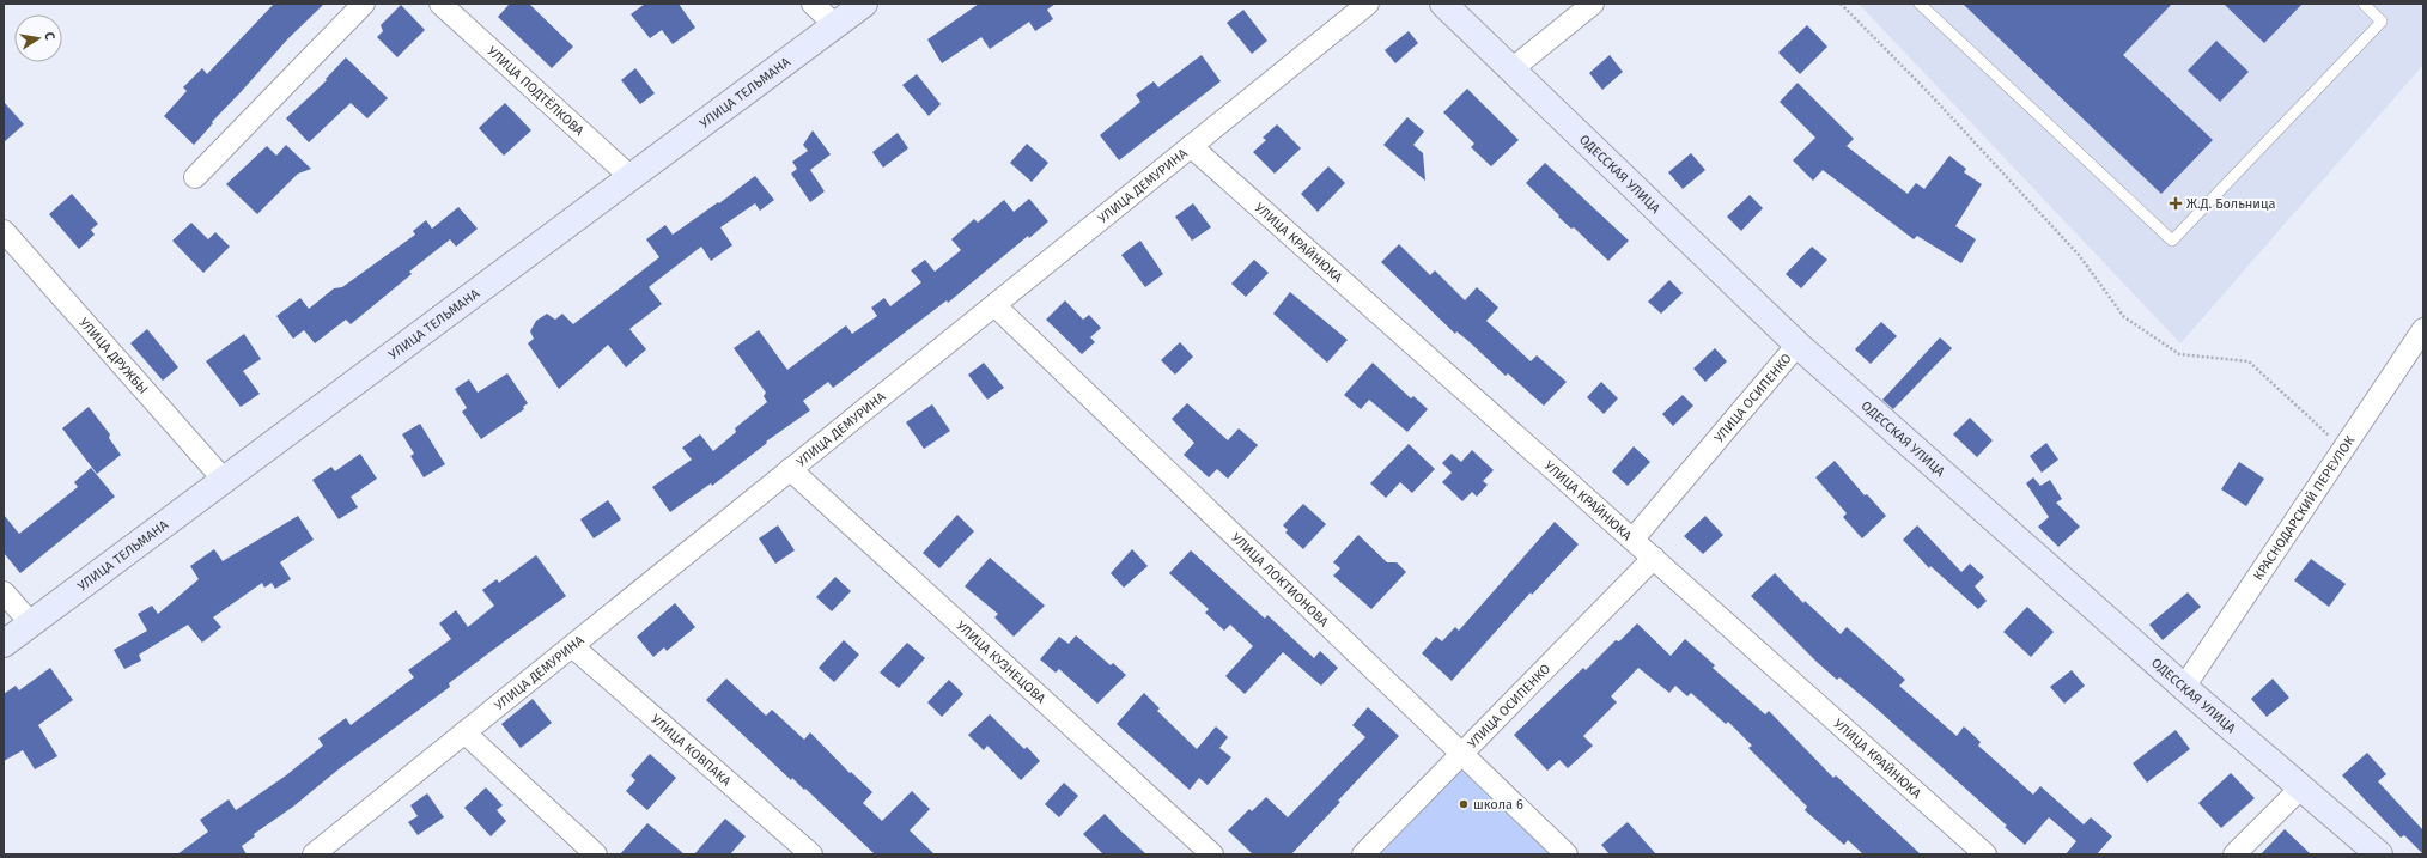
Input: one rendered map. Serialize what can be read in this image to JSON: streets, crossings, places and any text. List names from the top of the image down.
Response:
{
  "streets": {
    "main road": ["УЛИЦА ТЕЛЬМАНА", "ОДЕССКАЯ УЛИЦА"],
    "street": [
      "УЛИЦА ПОДТЁЛКОВА",
      "УЛИЦА ДЕМУРИНА",
      "УЛИЦА КРАЙНЮКА",
      "УЛИЦА ДРУЖБЫ",
      "УЛИЦА ОСИПЕНКО",
      "КРАСНОДАРСКИЙ ПЕРЕУЛОК",
      "УЛИЦА ЛОКТИОНОВА",
      "УЛИЦА КУЗНЕЦОВА",
      "УЛИЦА КОВПАКА"
    ]
  },
  "crossings": [
    ["УЛИЦА ПОДТЁЛКОВА", "УЛИЦА ТЕЛЬМАНА"],
    ["УЛИЦА ТЕЛЬМАНА", "УЛИЦА ДРУЖБЫ"],
    ["ОДЕССКАЯ УЛИЦА", "УЛИЦА ОСИПЕНКО"],
    ["ОДЕССКАЯ УЛИЦА", "КРАСНОДАРСКИЙ ПЕРЕУЛОК"],
    ["УЛИЦА ДЕМУРИНА", "УЛИЦА КРАЙНЮКА"],
    ["УЛИЦА ДЕМУРИНА", "УЛИЦА ЛОКТИОНОВА"],
    ["УЛИЦА ДЕМУРИНА", "УЛИЦА КУЗНЕЦОВА"],
    ["УЛИЦА ДЕМУРИНА", "УЛИЦА КОВПАКА"],
    ["УЛИЦА КРАЙНЮКА", "УЛИЦА ОСИПЕНКО"],
    ["УЛИЦА ОСИПЕНКО", "УЛИЦА ЛОКТИОНОВА"]
  ],
  "places": {
    "health": ["Ж.Д. Больница"],
    "other": ["школа 6"]
  },
  "north": "right"
}
